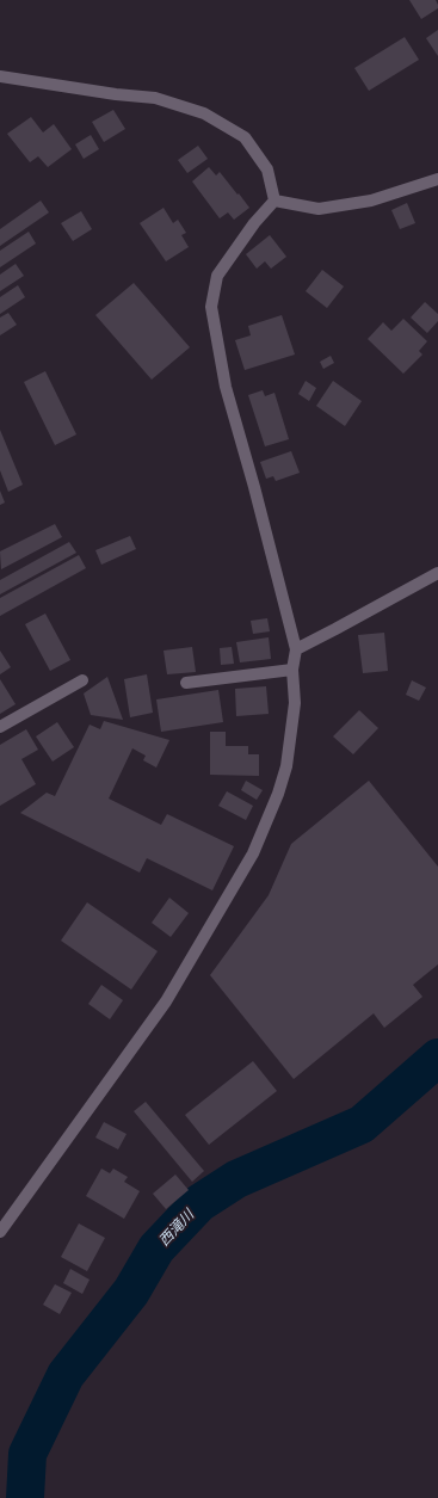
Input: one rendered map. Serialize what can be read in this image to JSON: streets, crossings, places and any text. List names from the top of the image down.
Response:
{
  "water": ["西滝川"]
}
